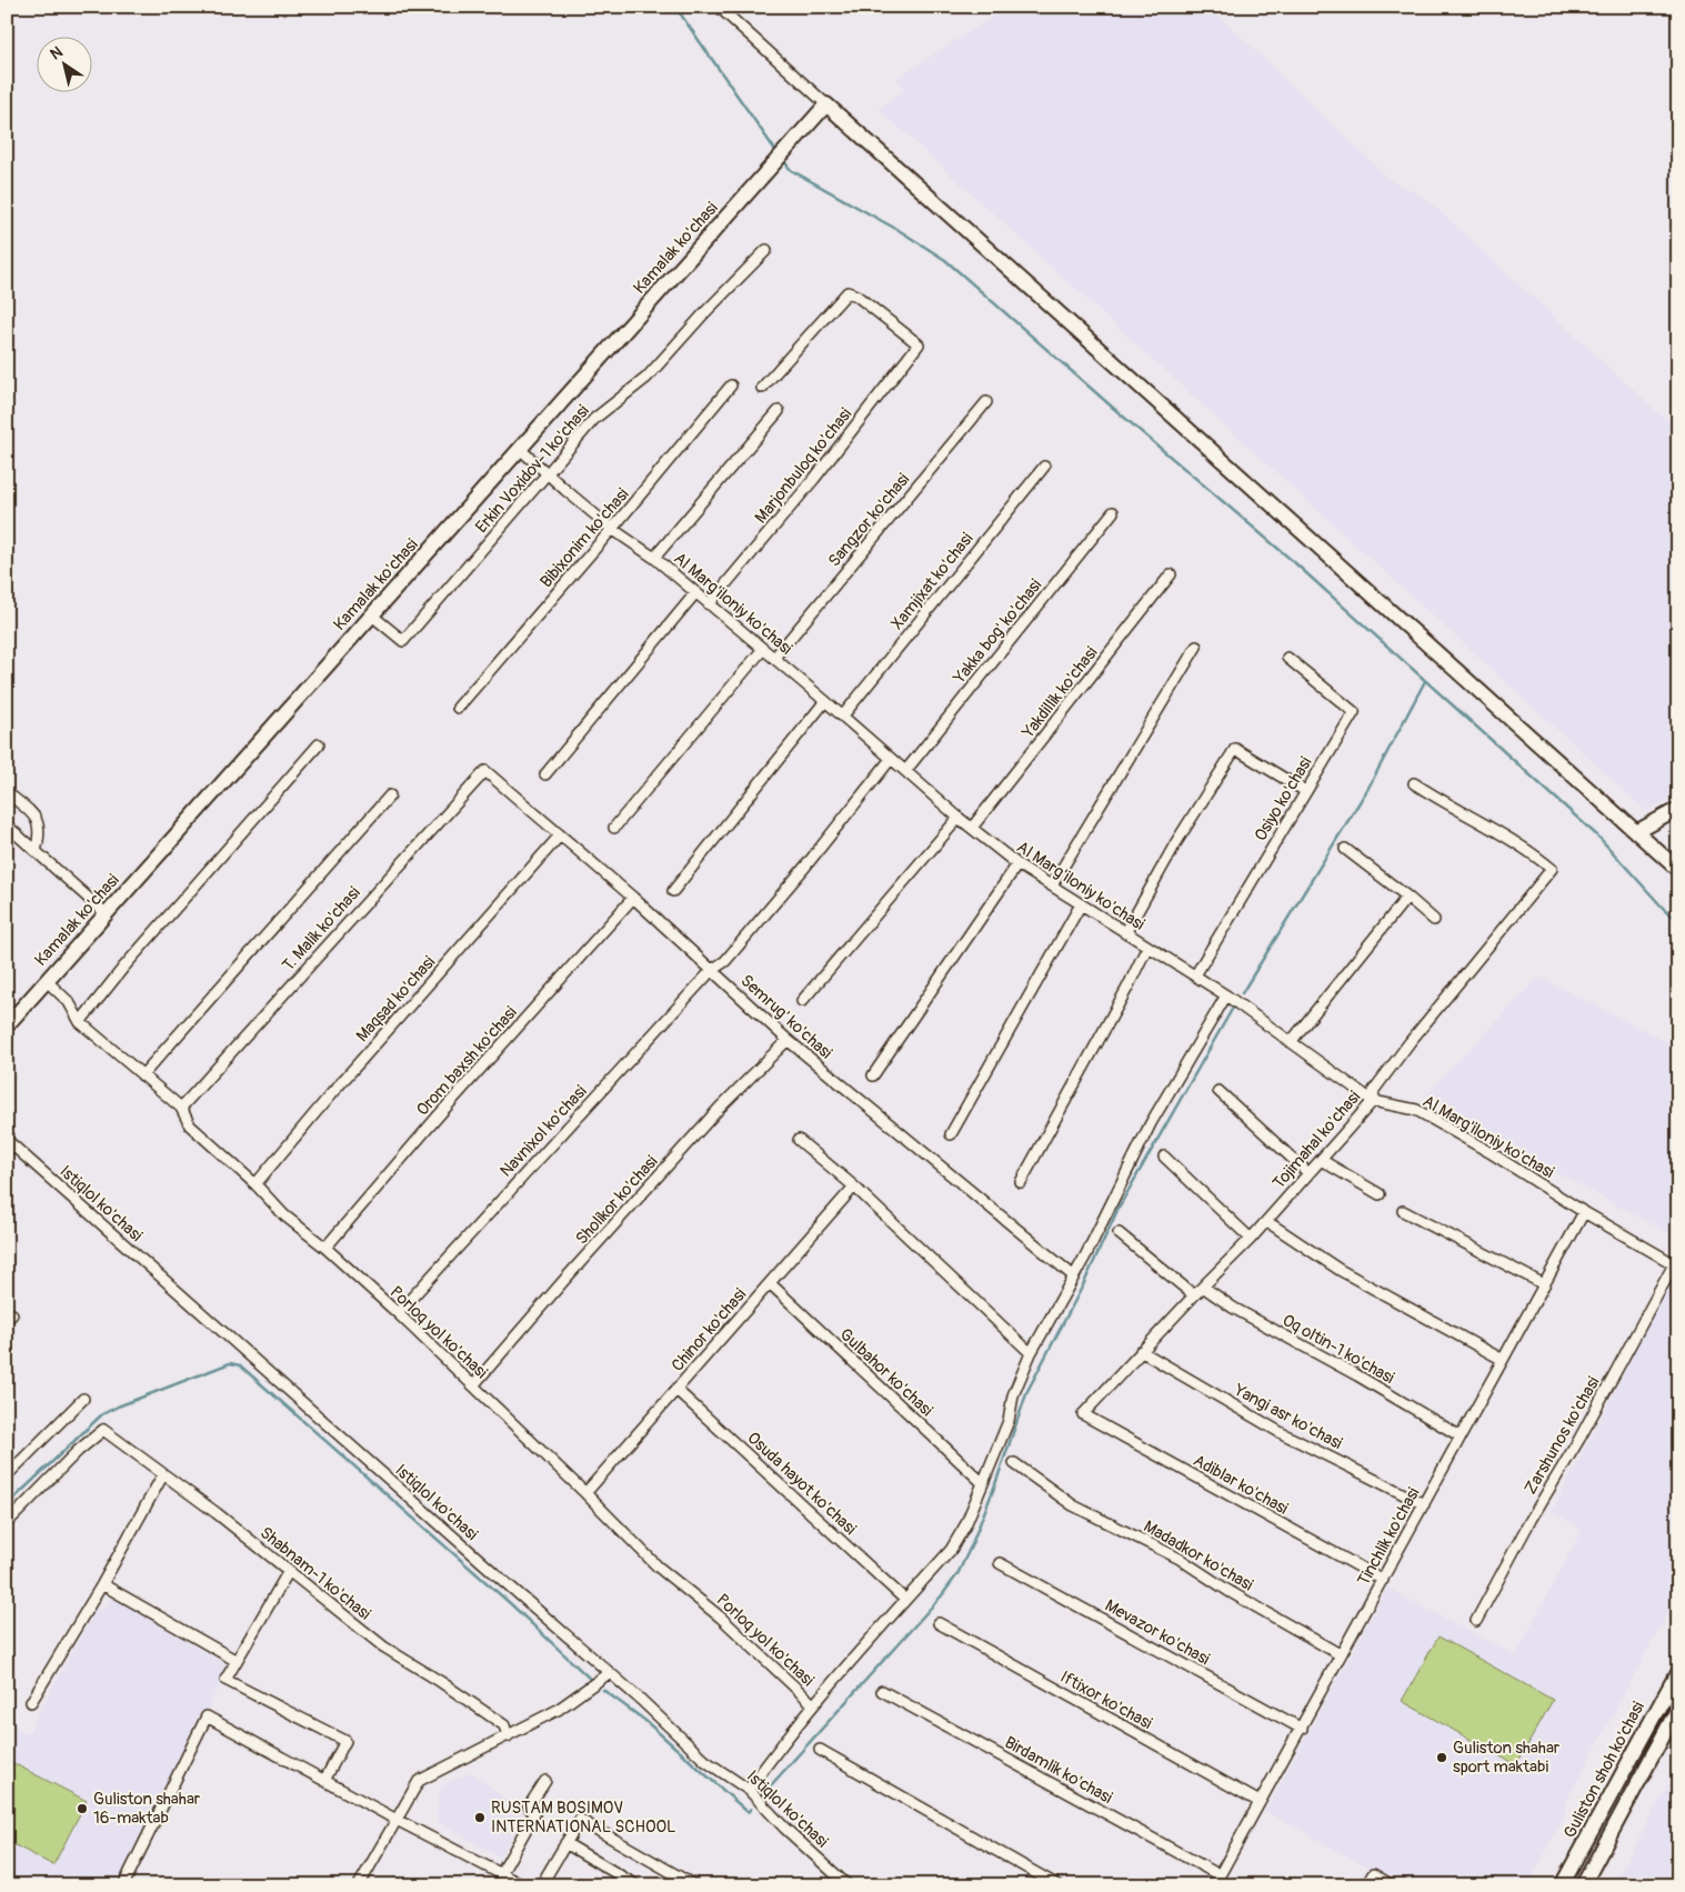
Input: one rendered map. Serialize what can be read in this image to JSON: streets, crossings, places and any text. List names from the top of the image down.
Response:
{
  "streets": {
    "main road": ["Kamalak ko'chasi", "Guliston shoh ko'chasi"],
    "street": [
      "Marjonbuloq ko'chasi",
      "Erkin Voxidov-1 ko'chasi",
      "Sangzor ko'chasi",
      "Bibixonim ko'chasi",
      "Xamjixat ko'chasi",
      "Al Marg'iloniy ko'chasi",
      "Yakka bog' ko'chasi",
      "Yakdillik ko'chasi",
      "Osiyo ko'chasi",
      "T. Malik ko'chasi",
      "Maqsad ko'chasi",
      "Semrug' ko'chasi",
      "Orom baxsh ko'chasi",
      "Navnixol ko'chasi",
      "Tojimahal ko'chasi",
      "Sholikor ko'chasi",
      "Istiqlol ko'chasi",
      "Chinor ko'chasi",
      "Porloq yol ko'chasi",
      "Oq oltin-1 ko'chasi",
      "Gulbahor ko'chasi",
      "Yangi asr ko'chasi",
      "Zarshunos ko'chasi",
      "Osuda hayot ko'chasi",
      "Adiblar ko'chasi",
      "Tinchlik ko'chasi",
      "Madadkor ko'chasi",
      "Shabnam-1 ko'chasi",
      "Mevazor ko'chasi",
      "Iftixor ko'chasi",
      "Birdamlik ko'chasi"
    ]
  },
  "crossings": [
    ["Kamalak ko'chasi", "Erkin Voxidov-1 ko'chasi"],
    ["Kamalak ko'chasi", "Al Marg'iloniy ko'chasi"],
    ["Kamalak ko'chasi", "Porloq yol ko'chasi"],
    ["Marjonbuloq ko'chasi", "Al Marg'iloniy ko'chasi"],
    ["Erkin Voxidov-1 ko'chasi", "Al Marg'iloniy ko'chasi"],
    ["Sangzor ko'chasi", "Al Marg'iloniy ko'chasi"],
    ["Bibixonim ko'chasi", "Al Marg'iloniy ko'chasi"],
    ["Xamjixat ko'chasi", "Al Marg'iloniy ko'chasi"],
    ["Al Marg'iloniy ko'chasi", "Yakka bog' ko'chasi"],
    ["Al Marg'iloniy ko'chasi", "Yakdillik ko'chasi"],
    ["Al Marg'iloniy ko'chasi", "Osiyo ko'chasi"],
    ["Al Marg'iloniy ko'chasi", "Tojimahal ko'chasi"],
    ["Al Marg'iloniy ko'chasi", "Zarshunos ko'chasi"],
    ["Al Marg'iloniy ko'chasi", "Tinchlik ko'chasi"],
    ["T. Malik ko'chasi", "Semrug' ko'chasi"],
    ["T. Malik ko'chasi", "Porloq yol ko'chasi"],
    ["Maqsad ko'chasi", "Semrug' ko'chasi"],
    ["Maqsad ko'chasi", "Porloq yol ko'chasi"],
    ["Semrug' ko'chasi", "Orom baxsh ko'chasi"],
    ["Semrug' ko'chasi", "Navnixol ko'chasi"],
    ["Semrug' ko'chasi", "Sholikor ko'chasi"],
    ["Orom baxsh ko'chasi", "Porloq yol ko'chasi"],
    ["Navnixol ko'chasi", "Porloq yol ko'chasi"],
    ["Tojimahal ko'chasi", "Oq oltin-1 ko'chasi"],
    ["Tojimahal ko'chasi", "Yangi asr ko'chasi"],
    ["Tojimahal ko'chasi", "Adiblar ko'chasi"],
    ["Sholikor ko'chasi", "Porloq yol ko'chasi"],
    ["Chinor ko'chasi", "Porloq yol ko'chasi"],
    ["Chinor ko'chasi", "Gulbahor ko'chasi"],
    ["Chinor ko'chasi", "Osuda hayot ko'chasi"],
    ["Oq oltin-1 ko'chasi", "Tinchlik ko'chasi"],
    ["Yangi asr ko'chasi", "Tinchlik ko'chasi"],
    ["Adiblar ko'chasi", "Tinchlik ko'chasi"],
    ["Tinchlik ko'chasi", "Madadkor ko'chasi"],
    ["Tinchlik ko'chasi", "Mevazor ko'chasi"],
    ["Tinchlik ko'chasi", "Iftixor ko'chasi"],
    ["Tinchlik ko'chasi", "Birdamlik ko'chasi"]
  ],
  "places": ["Guliston shahar sport maktabi", "Guliston shahar 16-maktab", "RUSTAM BOSIMOV INTERNATIONAL SCHOOL"],
  "north": "top left"
}
